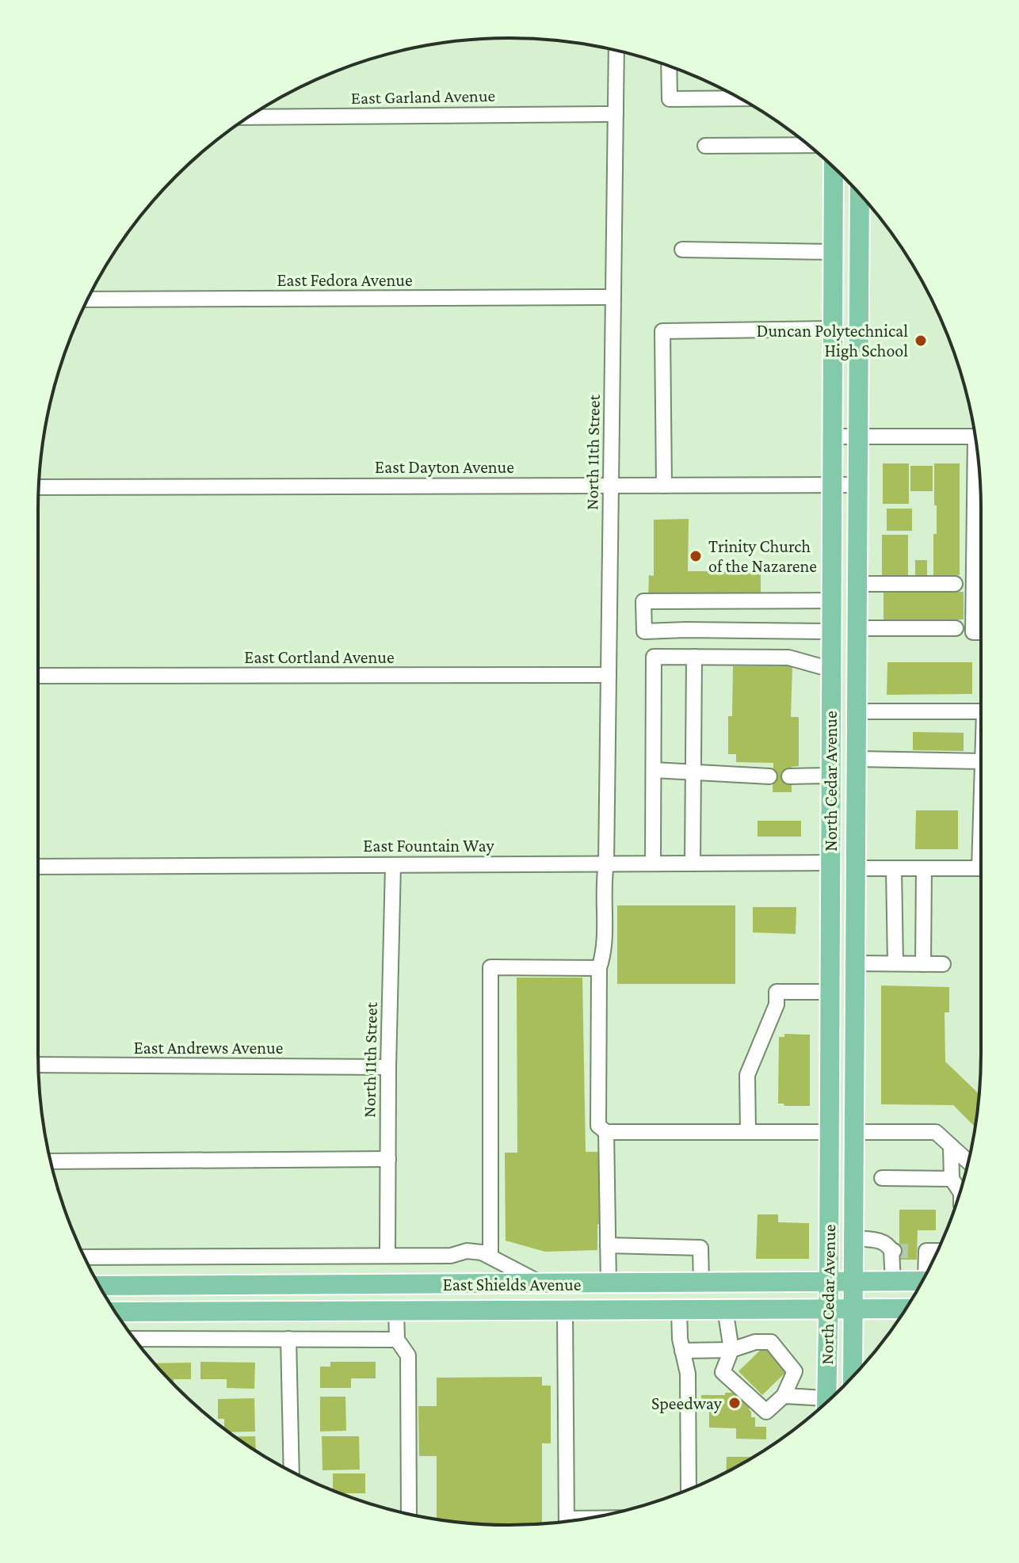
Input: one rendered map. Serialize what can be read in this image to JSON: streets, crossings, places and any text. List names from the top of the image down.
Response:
{
  "streets": {
    "main road": ["North Cedar Avenue", "East Shields Avenue"],
    "street": [
      "East Garland Avenue",
      "East Fedora Avenue",
      "North 11th Street",
      "East Dayton Avenue",
      "East Cortland Avenue",
      "East Fountain Way",
      "East Andrews Avenue"
    ]
  },
  "crossings": [
    ["East Garland Avenue", "North 11th Street"],
    ["East Fedora Avenue", "North 11th Street"],
    ["North 11th Street", "East Dayton Avenue"],
    ["North 11th Street", "East Cortland Avenue"],
    ["North 11th Street", "East Fountain Way"],
    ["North 11th Street", "East Andrews Avenue"],
    ["East Dayton Avenue", "North Cedar Avenue"],
    ["North Cedar Avenue", "East Fountain Way"],
    ["North Cedar Avenue", "East Shields Avenue"]
  ],
  "places": ["Duncan Polytechnical High School", "Trinity Church of the Nazarene", "Speedway"]
}
